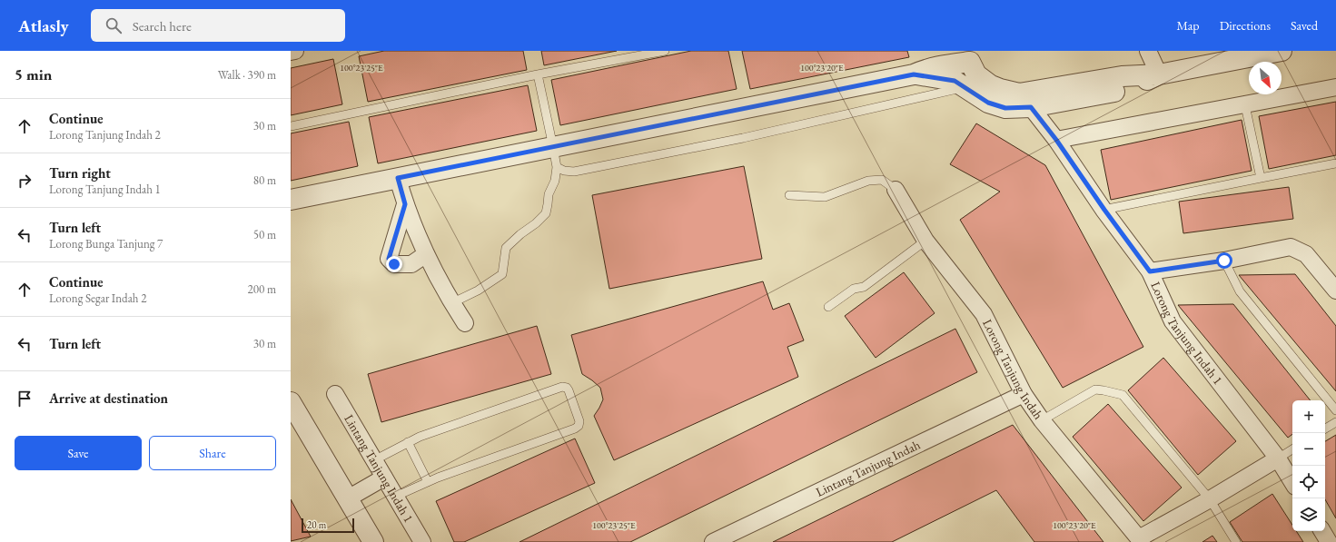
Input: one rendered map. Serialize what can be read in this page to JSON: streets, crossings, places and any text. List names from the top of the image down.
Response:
{
  "streets": {
    "street": [
      "Lorong Tanjung Indah 1",
      "Lorong Tanjung Indah",
      "Lintang Tanjung Indah",
      "Lintang Tanjung Indah 1"
    ]
  },
  "crossings": [
    ["Lorong Tanjung Indah", "Lintang Tanjung Indah"]
  ],
  "scale_bar": "20 m",
  "north": "bottom right",
  "page": {
    "header": "Atlasly",
    "search": "Search here",
    "nav": ["Map", "Directions", "Saved"],
    "heading": ["5 min", "Walk · 390 m"],
    "list": [
      ["Continue", "Lorong Tanjung Indah 2", "30 m"],
      ["Turn right", "Lorong Tanjung Indah 1", "80 m"],
      ["Turn left", "Lorong Bunga Tanjung 7", "50 m"],
      ["Continue", "Lorong Segar Indah 2", "200 m"],
      ["Turn left", "30 m"],
      "Arrive at destination"
    ],
    "map_buttons": ["+", "−"],
    "buttons": ["Save", "Share"],
    "scale": "20 m"
  },
  "coordinates": ["100°23'25\"E", "100°23'20\"E"]
}
